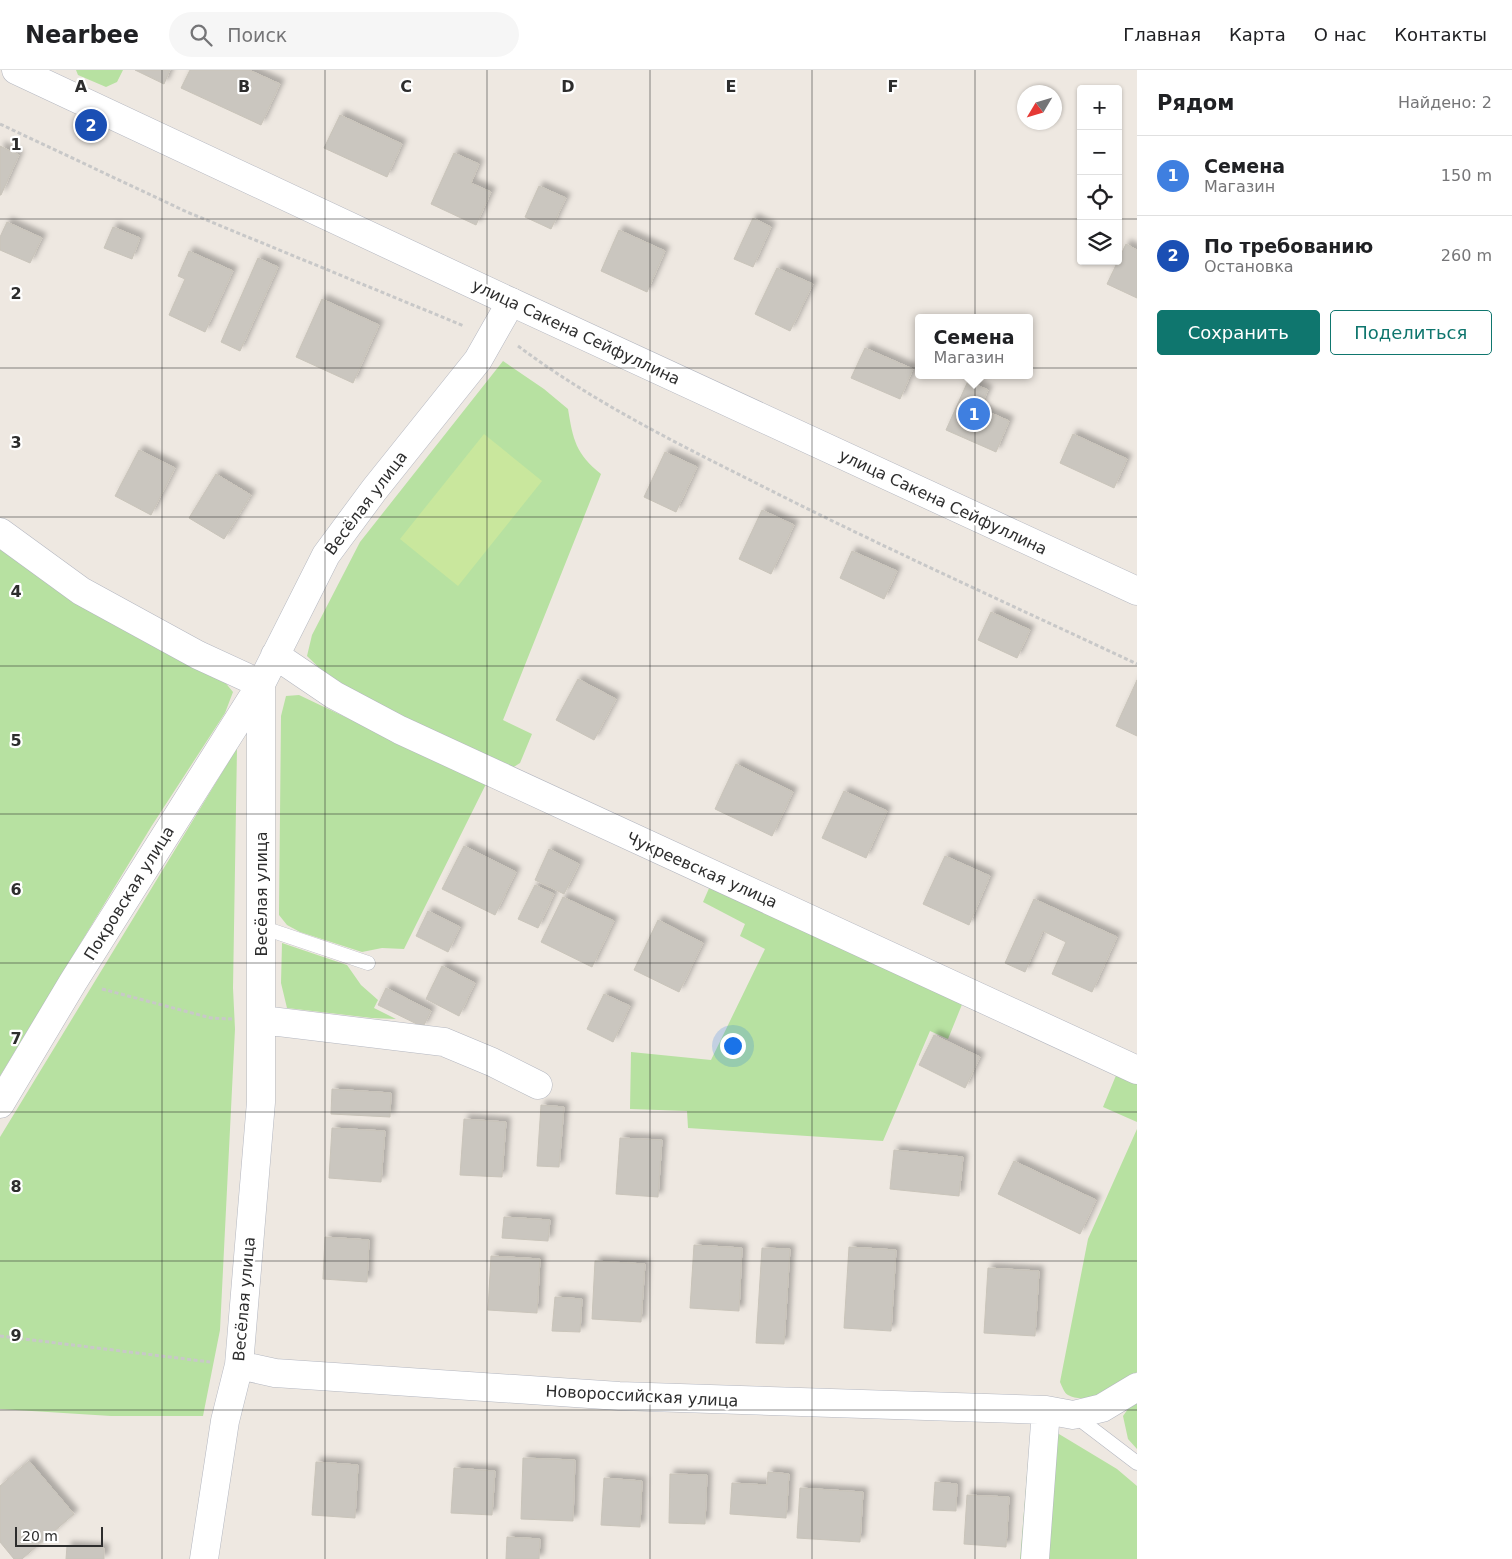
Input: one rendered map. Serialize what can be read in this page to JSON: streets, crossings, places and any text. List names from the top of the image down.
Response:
{
  "streets": {
    "street": [
      "улица Сакена Сейфуллина",
      "Весёлая улица",
      "Чукреевская улица",
      "Покровская улица",
      "Новороссийская улица"
    ]
  },
  "crossings": [
    ["улица Сакена Сейфуллина", "Весёлая улица"],
    ["Весёлая улица", "Чукреевская улица"],
    ["Весёлая улица", "Покровская улица"],
    ["Весёлая улица", "Новороссийская улица"]
  ],
  "scale_bar": "20 m",
  "north": "bottom left",
  "page": {
    "header": "Nearbee",
    "search": "Поиск",
    "nav": [
      "Главная",
      "Карта",
      "О нас",
      "Контакты"
    ],
    "heading": ["Рядом", "Найдено: 2"],
    "map_buttons": ["+", "−"],
    "pins": ["2", "1"],
    "list": [
      {
        "mark": "1",
        "name": "Семена",
        "note": "Магазин",
        "value": "150 m"
      },
      {
        "mark": "2",
        "name": "По требованию",
        "note": "Остановка",
        "value": "260 m"
      }
    ],
    "buttons": ["Сохранить", "Поделиться"],
    "popup": ["Семена", "Магазин"],
    "scale": "20 m"
  },
  "grid": {
    "columns": [
      "A",
      "B",
      "C",
      "D",
      "E",
      "F"
    ],
    "rows": [
      "1",
      "2",
      "3",
      "4",
      "5",
      "6",
      "7",
      "8",
      "9"
    ]
  }
}
